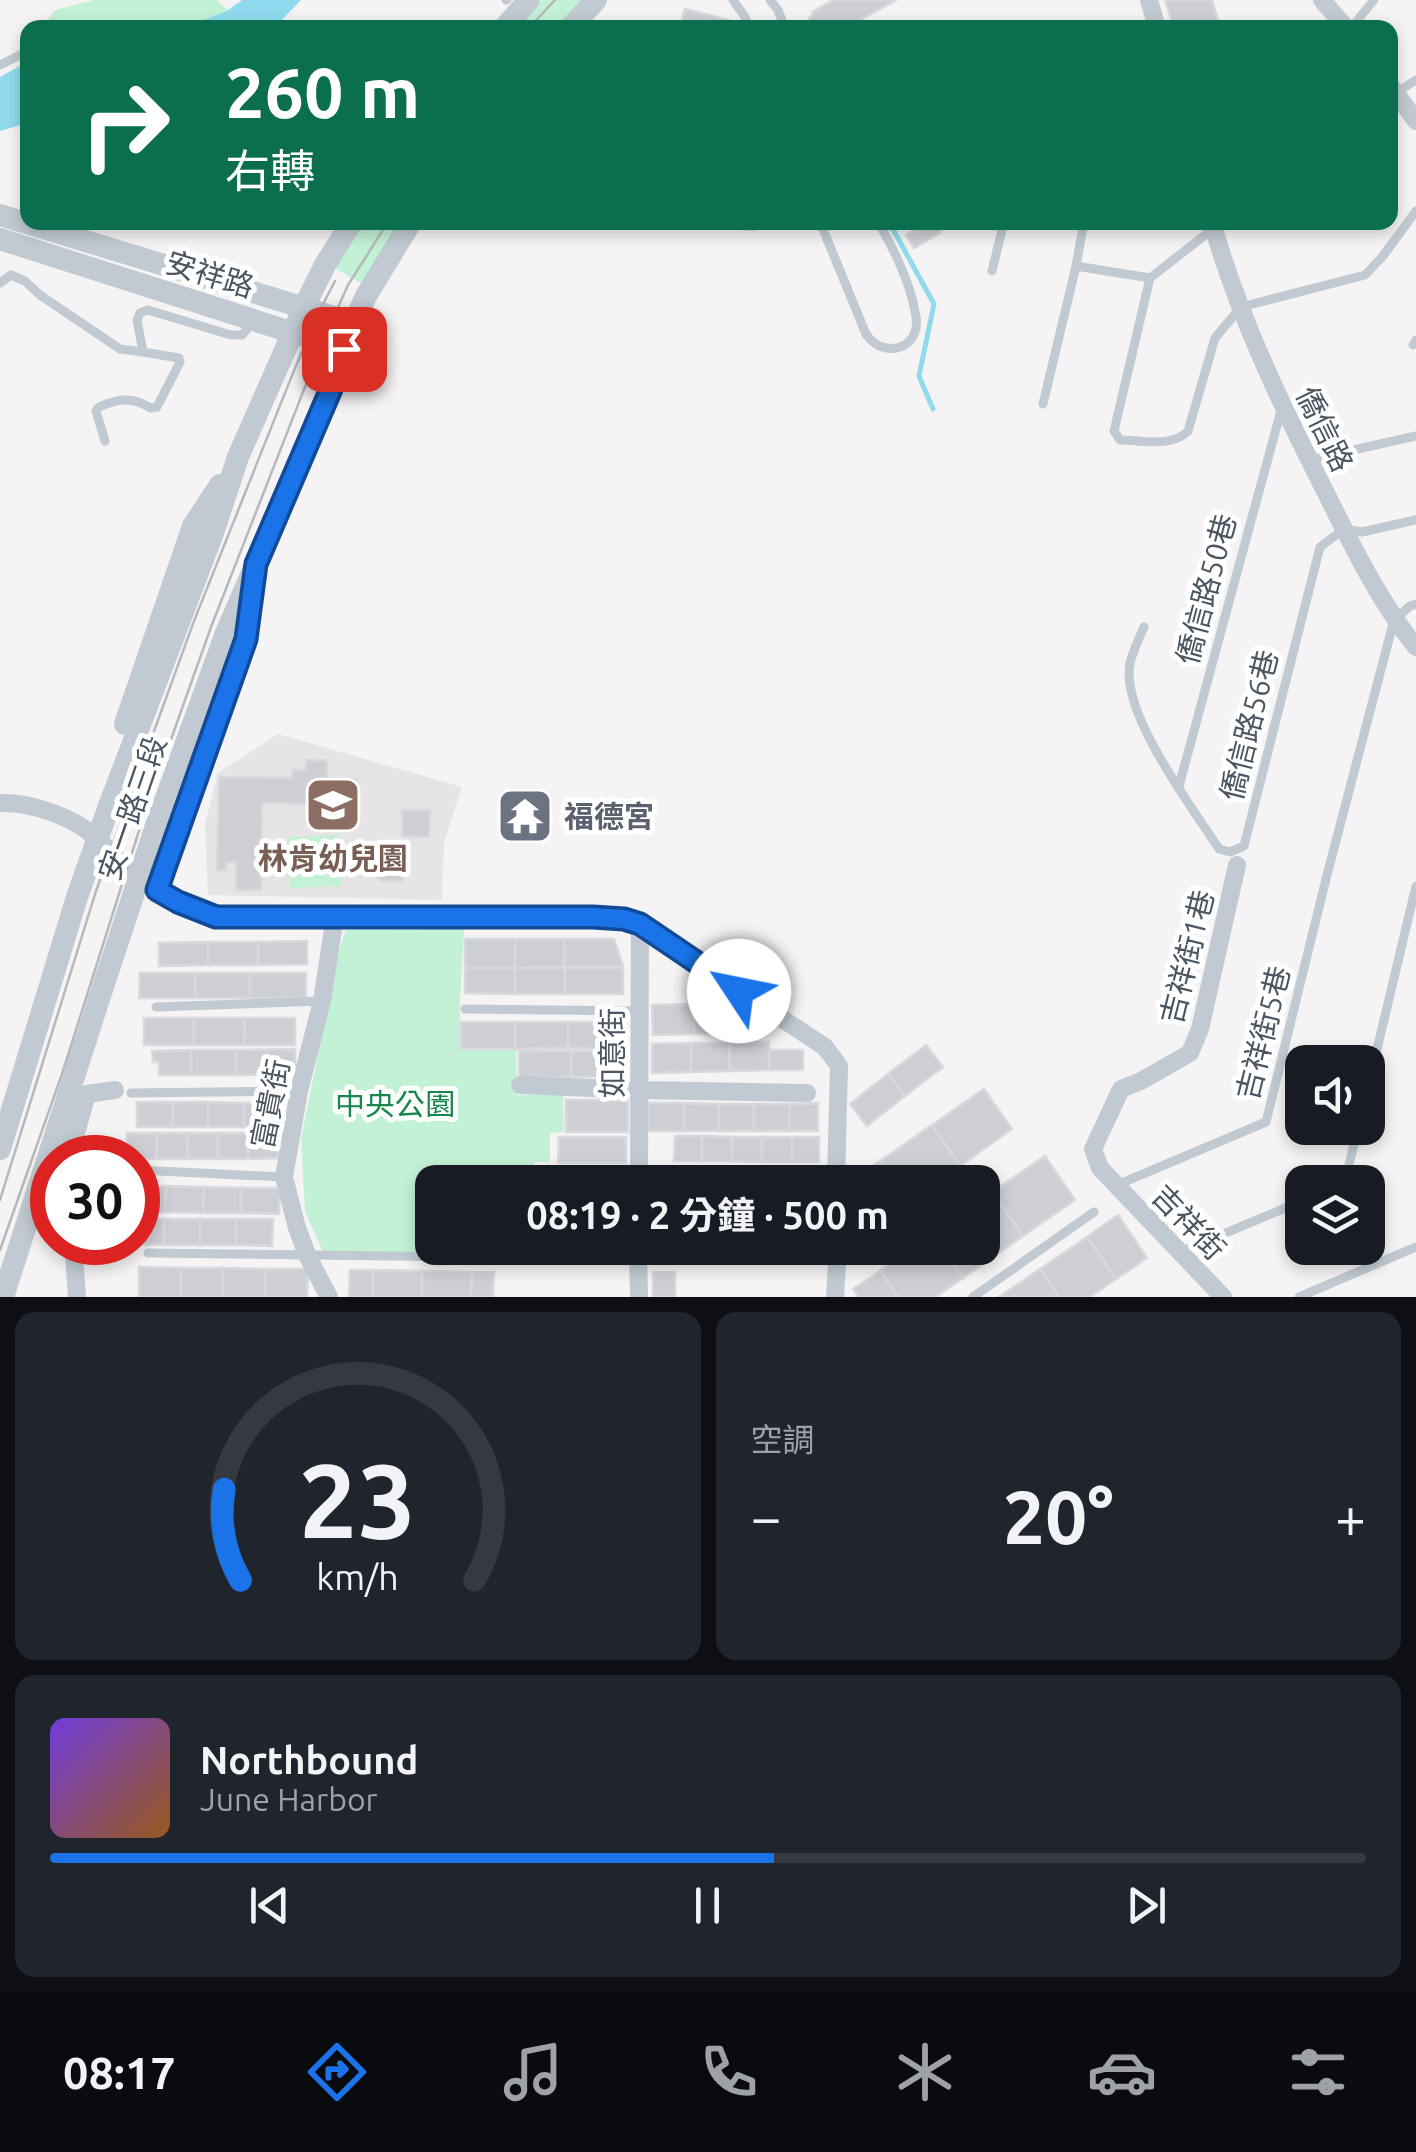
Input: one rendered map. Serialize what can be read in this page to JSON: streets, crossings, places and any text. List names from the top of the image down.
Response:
{
  "streets": {
    "street": [
      "安祥路",
      "僑信路",
      "安一路三段",
      "吉祥街1巷",
      "如意街",
      "富貴街",
      "吉祥街"
    ],
    "lane": ["僑信路50巷", "僑信路56巷", "吉祥街5巷"]
  },
  "crossings": [
    ["安祥路", "安一路三段"],
    ["僑信路", "僑信路50巷"],
    ["僑信路", "僑信路56巷"],
    ["僑信路", "吉祥街5巷"],
    ["僑信路50巷", "僑信路56巷"],
    ["吉祥街1巷", "吉祥街5巷"],
    ["吉祥街1巷", "吉祥街"],
    ["吉祥街5巷", "吉祥街"]
  ],
  "parks": ["中央公園"],
  "places": {
    "school or university": ["林肯幼兒園"],
    "temple": ["福德宮"]
  },
  "page": {
    "turn": ["260 m", "右轉"],
    "limit": "30",
    "trip": "08:19 · 2 分鐘 · 500 m",
    "tile": "空調",
    "heat": ["−", "20°", "+"],
    "song": ["Northbound", "June Harbor"],
    "tabs": "08:17",
    "gauge": ["23", "km/h"]
  }
}
